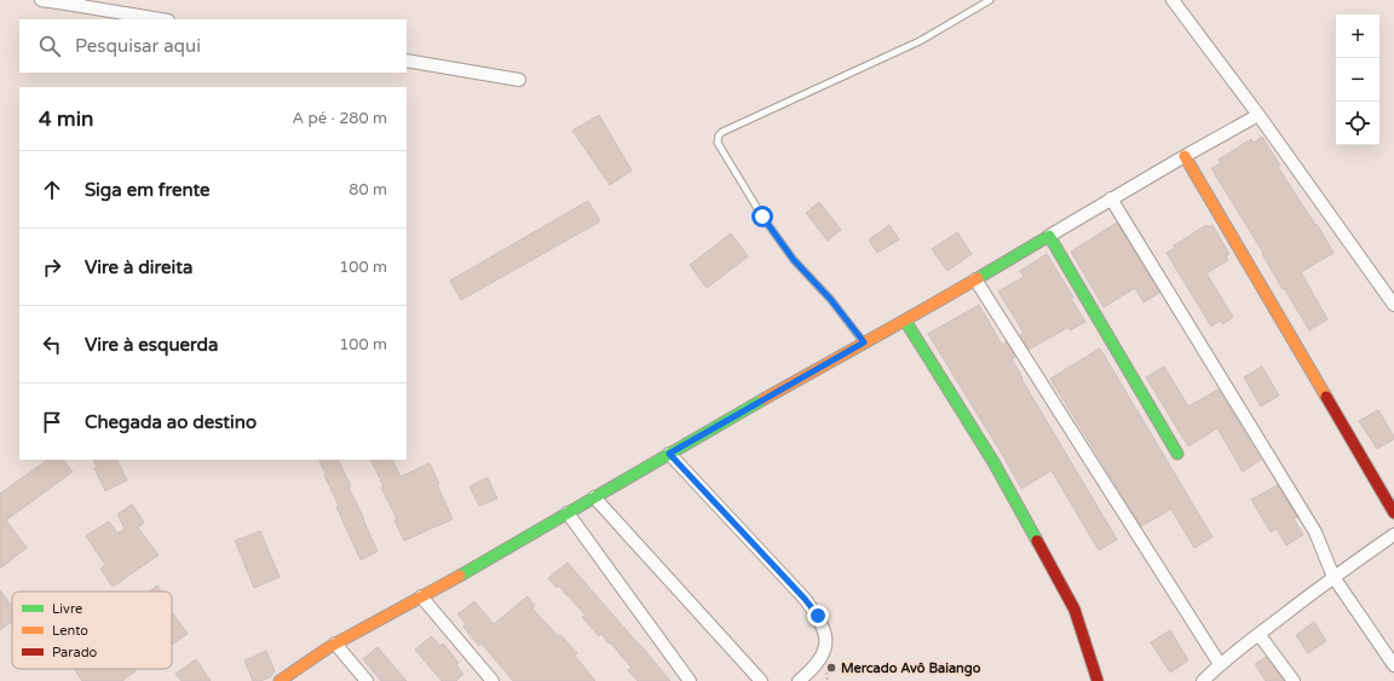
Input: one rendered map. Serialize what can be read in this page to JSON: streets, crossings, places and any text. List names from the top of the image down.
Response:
{
  "places": ["Mercado Avô Baiango"],
  "legend": ["Livre", "Lento", "Parado"],
  "page": {
    "map_buttons": ["+", "−"],
    "search": "Pesquisar aqui",
    "heading": ["4 min", "A pé · 280 m"],
    "list": [
      ["Siga em frente", "80 m"],
      ["Vire à direita", "100 m"],
      ["Vire à esquerda", "100 m"],
      "Chegada ao destino"
    ]
  }
}
